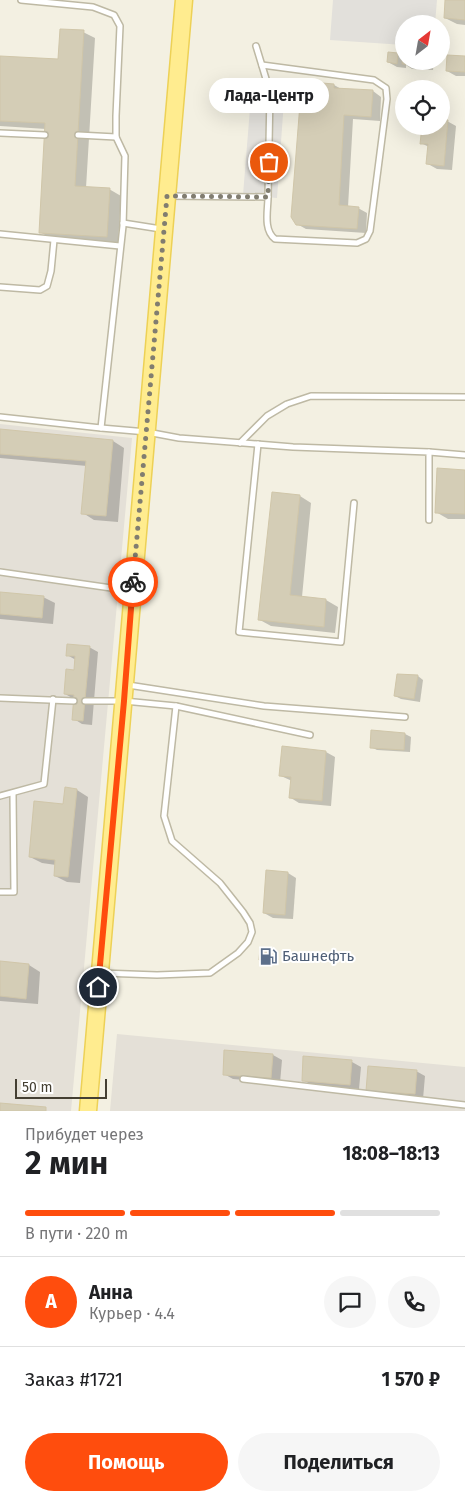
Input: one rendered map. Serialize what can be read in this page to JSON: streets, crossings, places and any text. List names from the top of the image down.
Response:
{
  "places": {
    "other": ["Лада-Центр"],
    "fuel station": ["Башнефть"]
  },
  "scale_bar": "50 m",
  "north": "top right",
  "page": {
    "bubble": "Лада-Центр",
    "scale": "50 m",
    "heading": ["2 мин", "Прибудет через", "18:08–18:13"],
    "panel": [
      "Анна",
      "Курьер · 4.4",
      "Заказ #1721",
      "1 570 ₽"
    ],
    "bar": "В пути · 220 m",
    "round": "А",
    "buttons": ["Помощь", "Поделиться"]
  }
}
